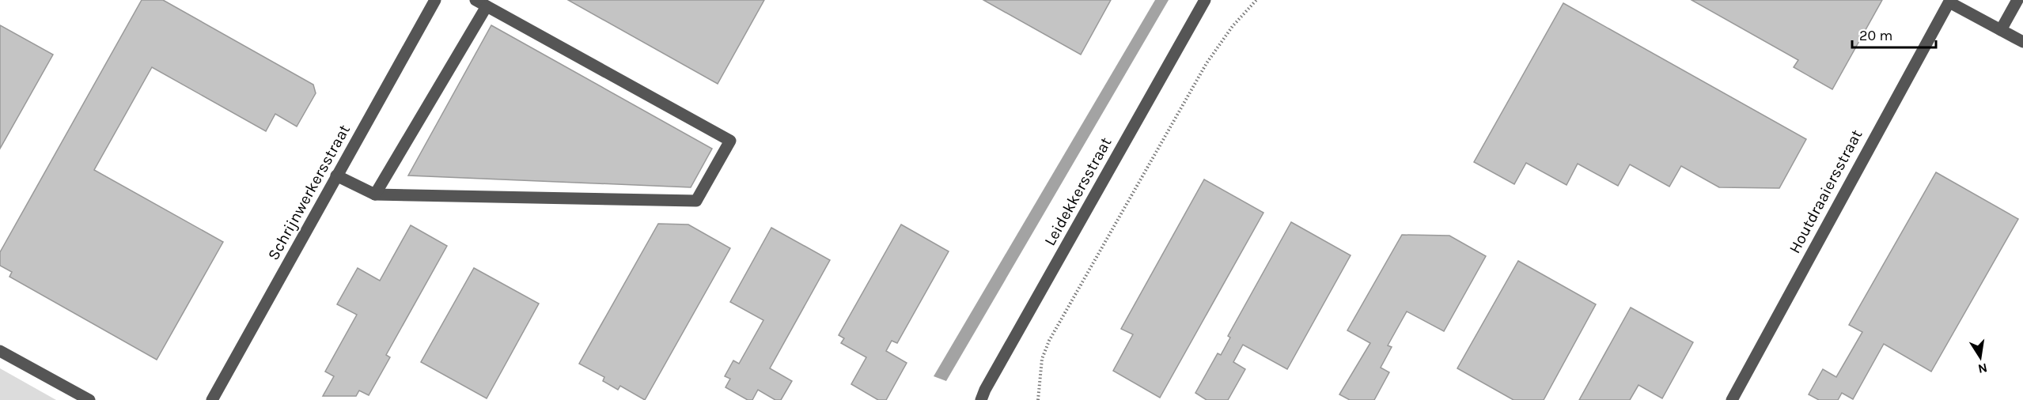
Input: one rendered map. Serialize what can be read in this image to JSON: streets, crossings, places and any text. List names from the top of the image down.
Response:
{
  "streets": {
    "street": ["Leidekkersstraat", "Houtdraaiersstraat", "Schrijnwerkersstraat"]
  },
  "scale_bar": "20 m",
  "north": "bottom"
}
